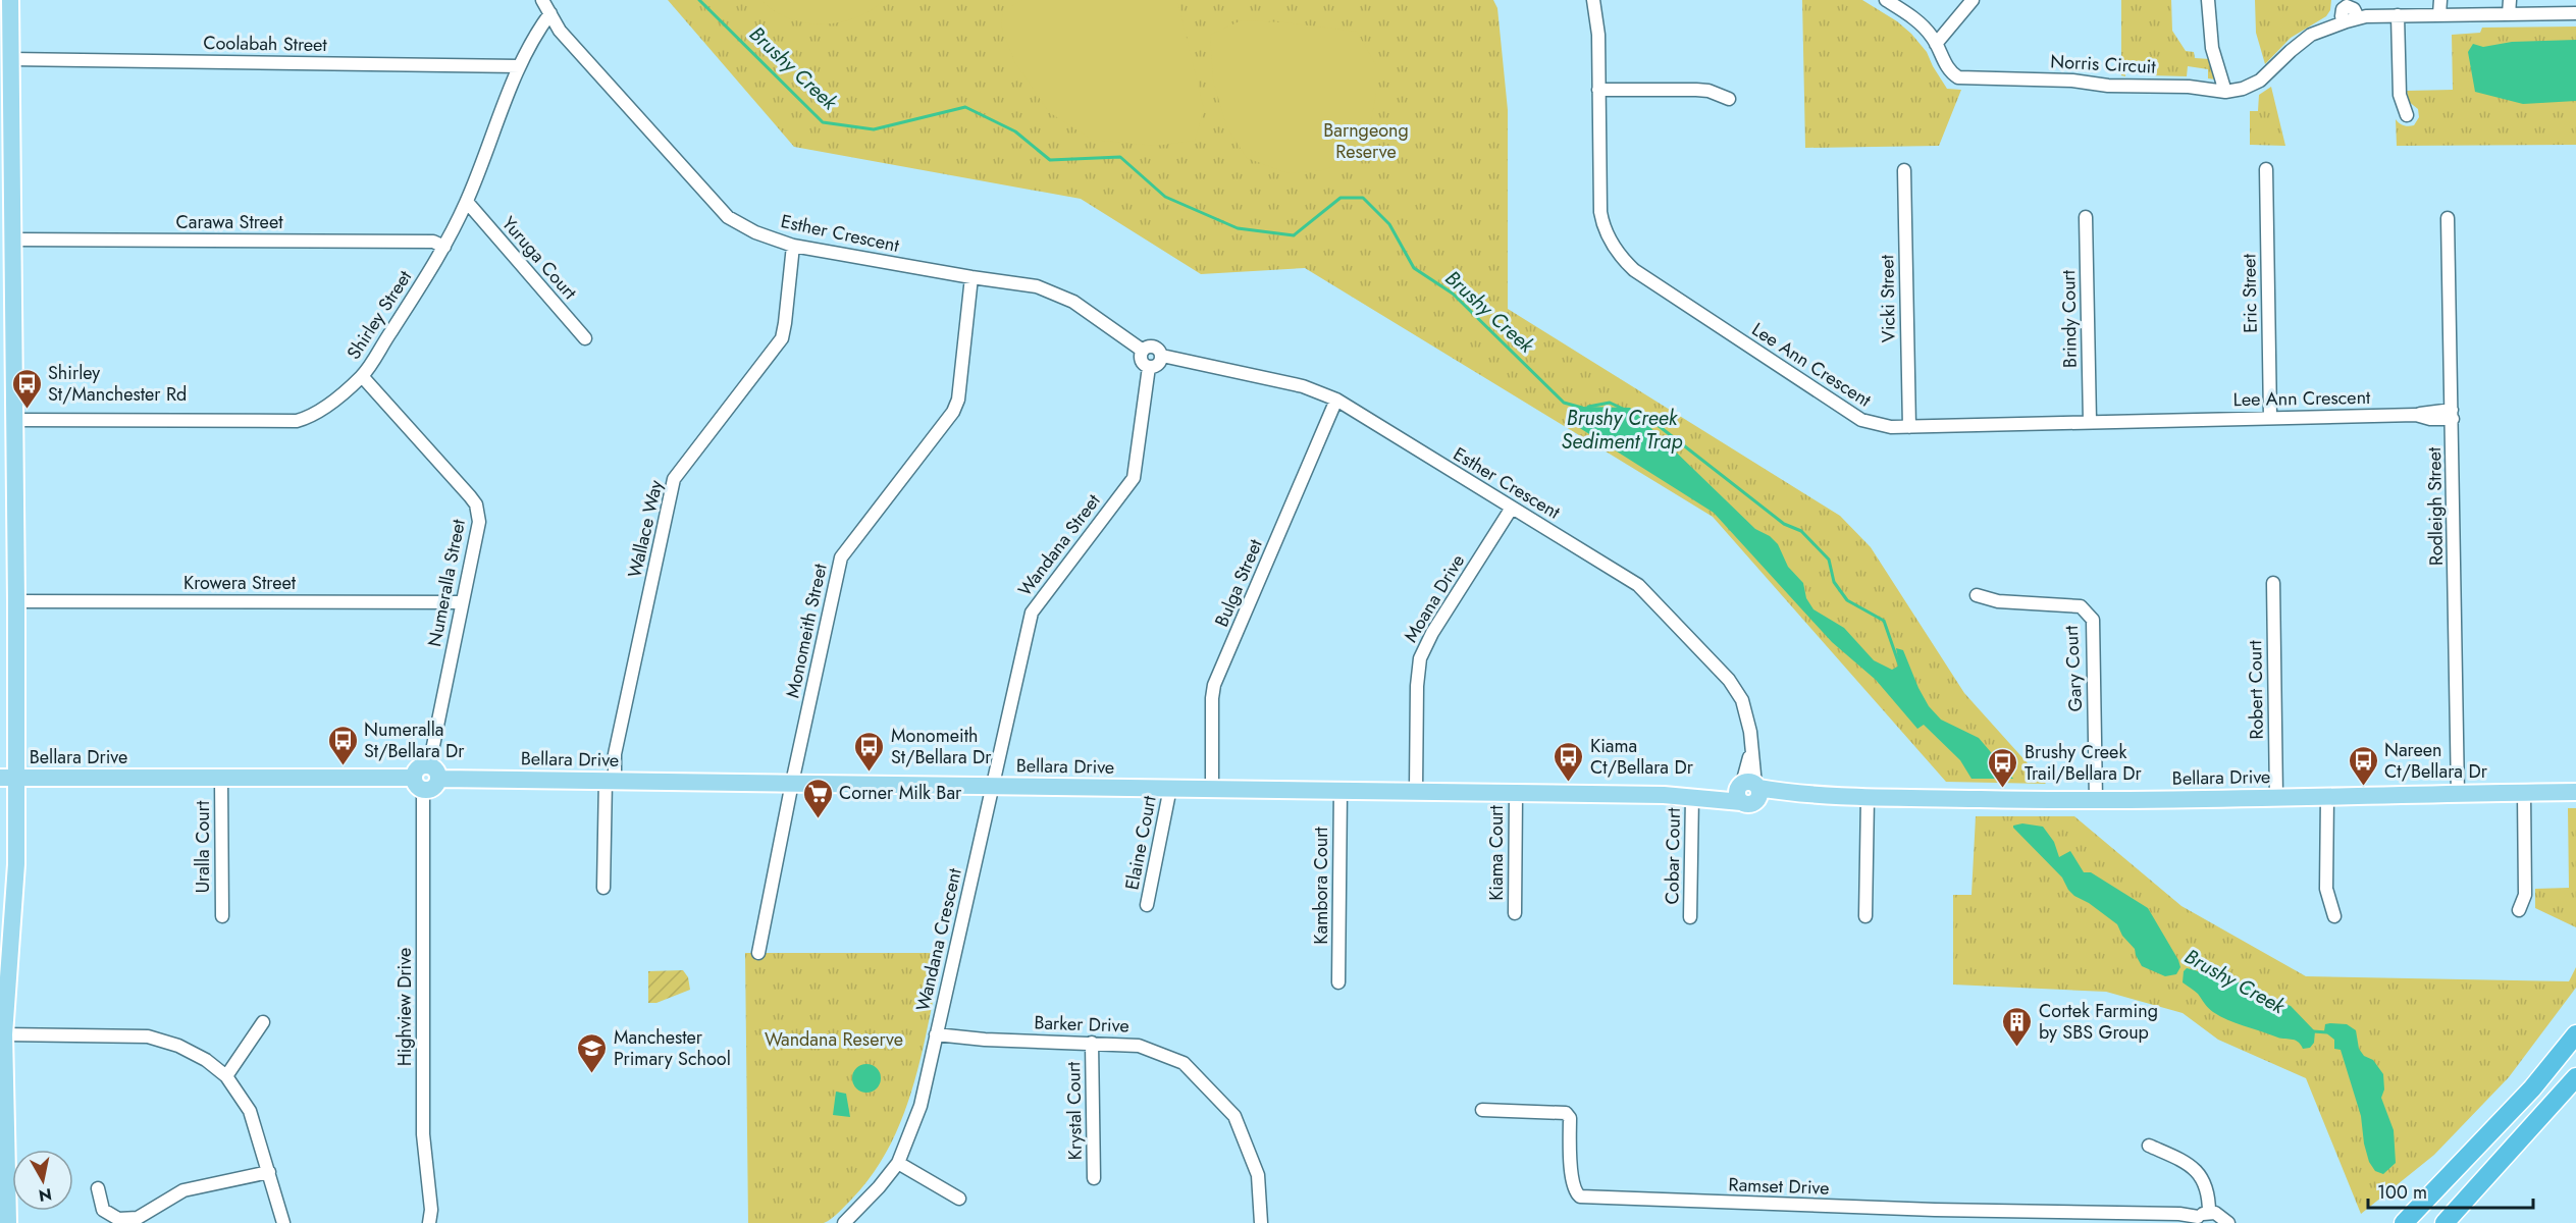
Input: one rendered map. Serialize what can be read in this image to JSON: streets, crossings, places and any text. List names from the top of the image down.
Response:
{
  "streets": {
    "main road": ["Bellara Drive"],
    "street": [
      "Coolabah Street",
      "Norris Circuit",
      "Carawa Street",
      "Esther Crescent",
      "Yuruga Court",
      "Eric Street",
      "Vicki Street",
      "Shirley Street",
      "Brindy Court",
      "Lee Ann Crescent",
      "Rodleigh Street",
      "Wallace Way",
      "Wandana Street",
      "Krowera Street",
      "Numeralla Street",
      "Bulga Street",
      "Moana Drive",
      "Monomeith Street",
      "Gary Court",
      "Robert Court",
      "Elaine Court",
      "Uralla Court",
      "Kiama Court",
      "Cobar Court",
      "Kambora Court",
      "Wandana Crescent",
      "Highview Drive",
      "Barker Drive",
      "Krystal Court",
      "Ramset Drive"
    ]
  },
  "crossings": [
    ["Coolabah Street", "Shirley Street"],
    ["Carawa Street", "Shirley Street"],
    ["Esther Crescent", "Shirley Street"],
    ["Esther Crescent", "Wallace Way"],
    ["Esther Crescent", "Wandana Street"],
    ["Esther Crescent", "Bulga Street"],
    ["Esther Crescent", "Moana Drive"],
    ["Esther Crescent", "Monomeith Street"],
    ["Esther Crescent", "Bellara Drive"],
    ["Yuruga Court", "Shirley Street"],
    ["Eric Street", "Lee Ann Crescent"],
    ["Vicki Street", "Lee Ann Crescent"],
    ["Shirley Street", "Numeralla Street"],
    ["Brindy Court", "Lee Ann Crescent"],
    ["Lee Ann Crescent", "Rodleigh Street"],
    ["Rodleigh Street", "Bellara Drive"],
    ["Wallace Way", "Bellara Drive"],
    ["Wandana Street", "Bellara Drive"],
    ["Wandana Street", "Wandana Crescent"],
    ["Krowera Street", "Numeralla Street"],
    ["Numeralla Street", "Bellara Drive"],
    ["Bulga Street", "Bellara Drive"],
    ["Moana Drive", "Bellara Drive"],
    ["Monomeith Street", "Bellara Drive"],
    ["Gary Court", "Bellara Drive"],
    ["Robert Court", "Bellara Drive"],
    ["Bellara Drive", "Elaine Court"],
    ["Bellara Drive", "Uralla Court"],
    ["Bellara Drive", "Kiama Court"],
    ["Bellara Drive", "Cobar Court"],
    ["Bellara Drive", "Kambora Court"],
    ["Bellara Drive", "Wandana Crescent"],
    ["Bellara Drive", "Highview Drive"],
    ["Wandana Crescent", "Barker Drive"],
    ["Barker Drive", "Krystal Court"]
  ],
  "water": ["Brushy Creek", "Brushy Creek Sediment Trap"],
  "parks": ["Barngeong Reserve", "Wandana Reserve"],
  "places": {
    "bus stop": [
      "Shirley St/Manchester Rd",
      "Numeralla St/Bellara Dr",
      "Monomeith St/Bellara Dr",
      "Kiama Ct/Bellara Dr",
      "Nareen Ct/Bellara Dr",
      "Brushy Creek Trail/Bellara Dr"
    ],
    "supermarket": ["Corner Milk Bar"],
    "building": ["Cortek Farming by SBS Group"],
    "school or university": ["Manchester Primary School"]
  },
  "scale_bar": "100 m",
  "north": "bottom"
}
